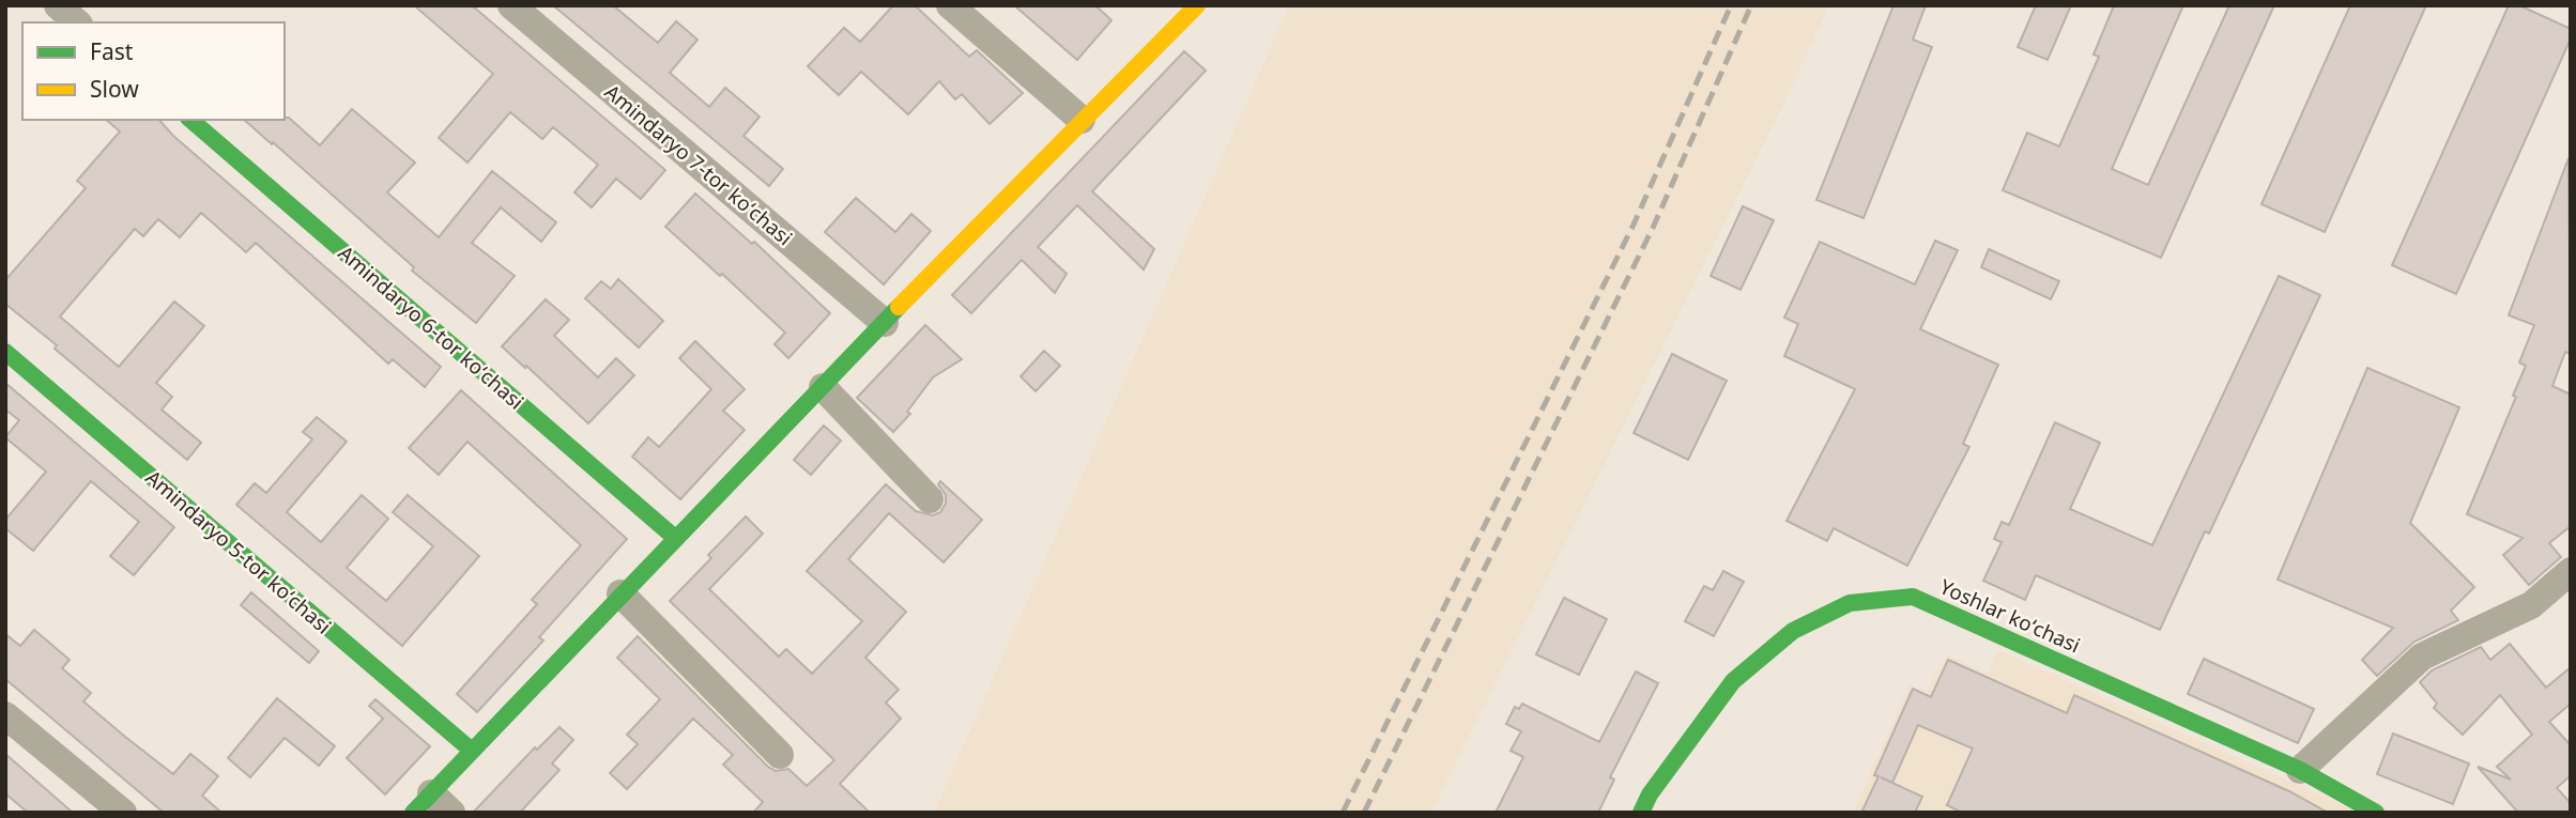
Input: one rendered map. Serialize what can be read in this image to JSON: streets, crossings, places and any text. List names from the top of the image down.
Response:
{
  "streets": {
    "street": [
      "Amindaryo 7-tor koʻchasi",
      "Amindaryo 6-tor koʻchasi",
      "Amindaryo 5-tor koʻchasi",
      "Yoshlar koʻchasi"
    ]
  },
  "legend": ["Fast", "Slow"]
}
